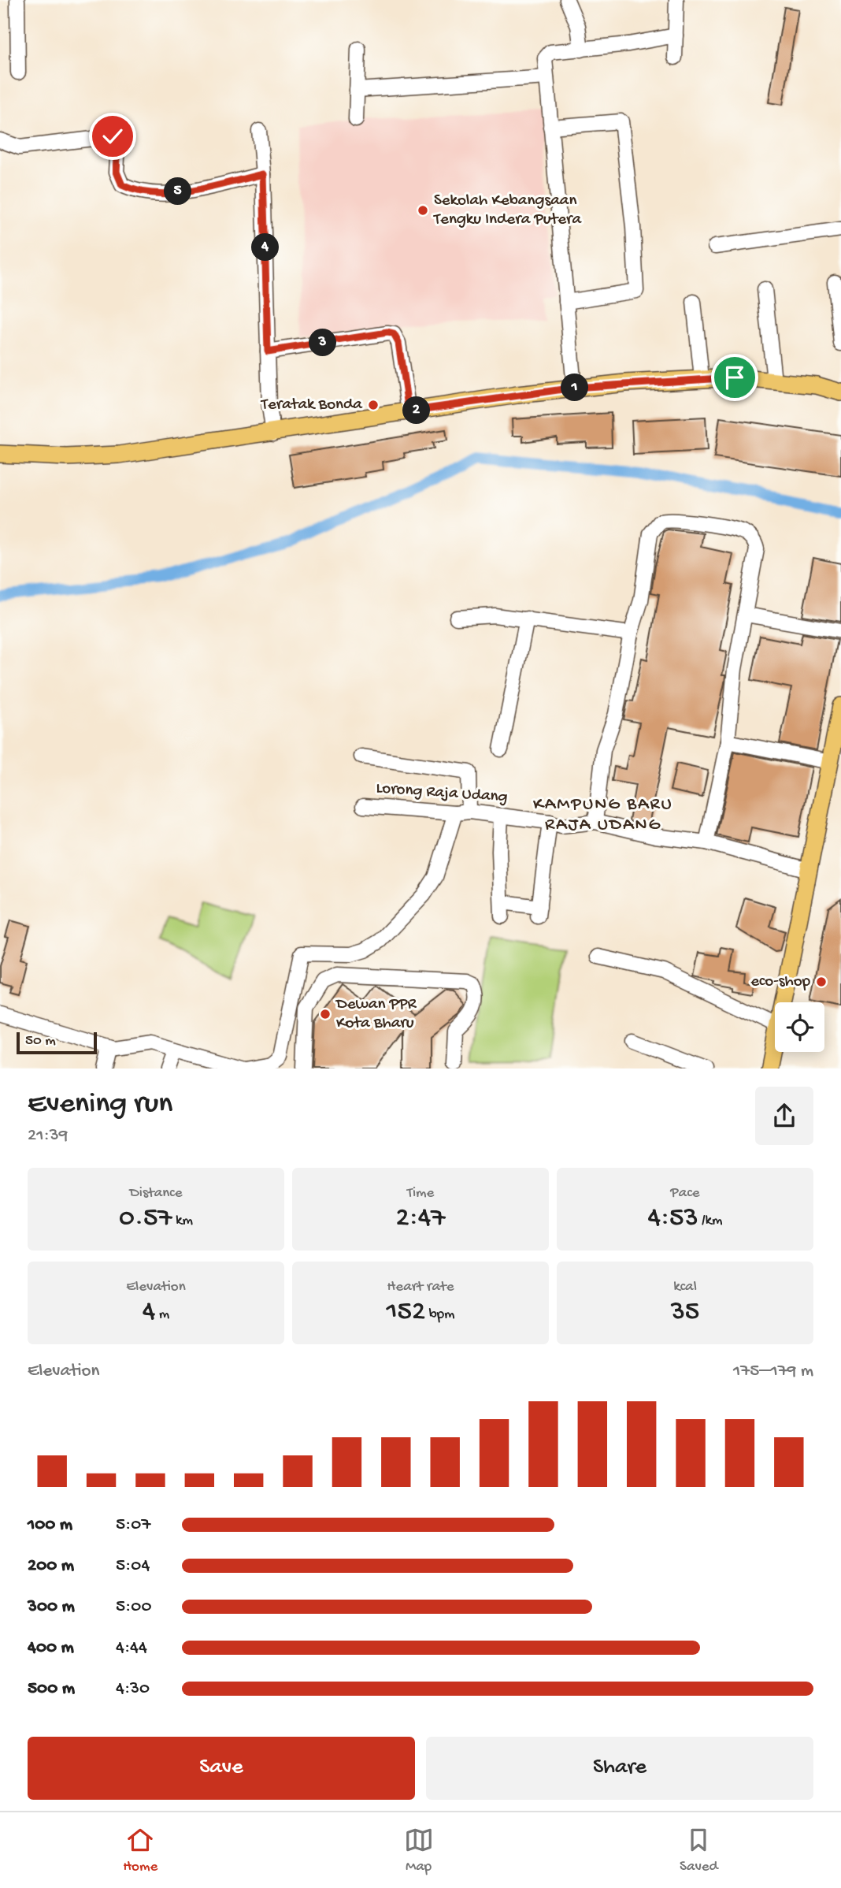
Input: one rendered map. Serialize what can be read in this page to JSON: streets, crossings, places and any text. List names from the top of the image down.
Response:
{
  "streets": {
    "street": ["Lorong Raja Udang"]
  },
  "districts": ["KAMPUNG BARU RAJA UDANG"],
  "places": [
    "Sekolah Kebangsaan Tengku Indera Putera",
    "Teratak Bonda",
    "eco-shop",
    "Dewan PPR Kota Bharu"
  ],
  "scale_bar": "50 m",
  "page": {
    "pins": [
      "5",
      "4",
      "3",
      "1",
      "2"
    ],
    "scale": "50 m",
    "heading": ["Evening run", "21:39"],
    "stats": [
      ["Distance", "0.57 km"],
      ["Time", "2:47"],
      ["Pace", "4:53 /km"],
      ["Elevation", "4 m"],
      ["Heart rate", "152 bpm"],
      ["kcal", "35"]
    ],
    "chart": ["Elevation", "175–179 m"],
    "list": [
      {
        "name": "100 m",
        "note": "5:07"
      },
      {
        "name": "200 m",
        "note": "5:04"
      },
      {
        "name": "300 m",
        "note": "5:00"
      },
      {
        "name": "400 m",
        "note": "4:44"
      },
      {
        "name": "500 m",
        "note": "4:30"
      }
    ],
    "buttons": ["Save", "Share"],
    "tabs": ["Home", "Map", "Saved"]
  }
}
